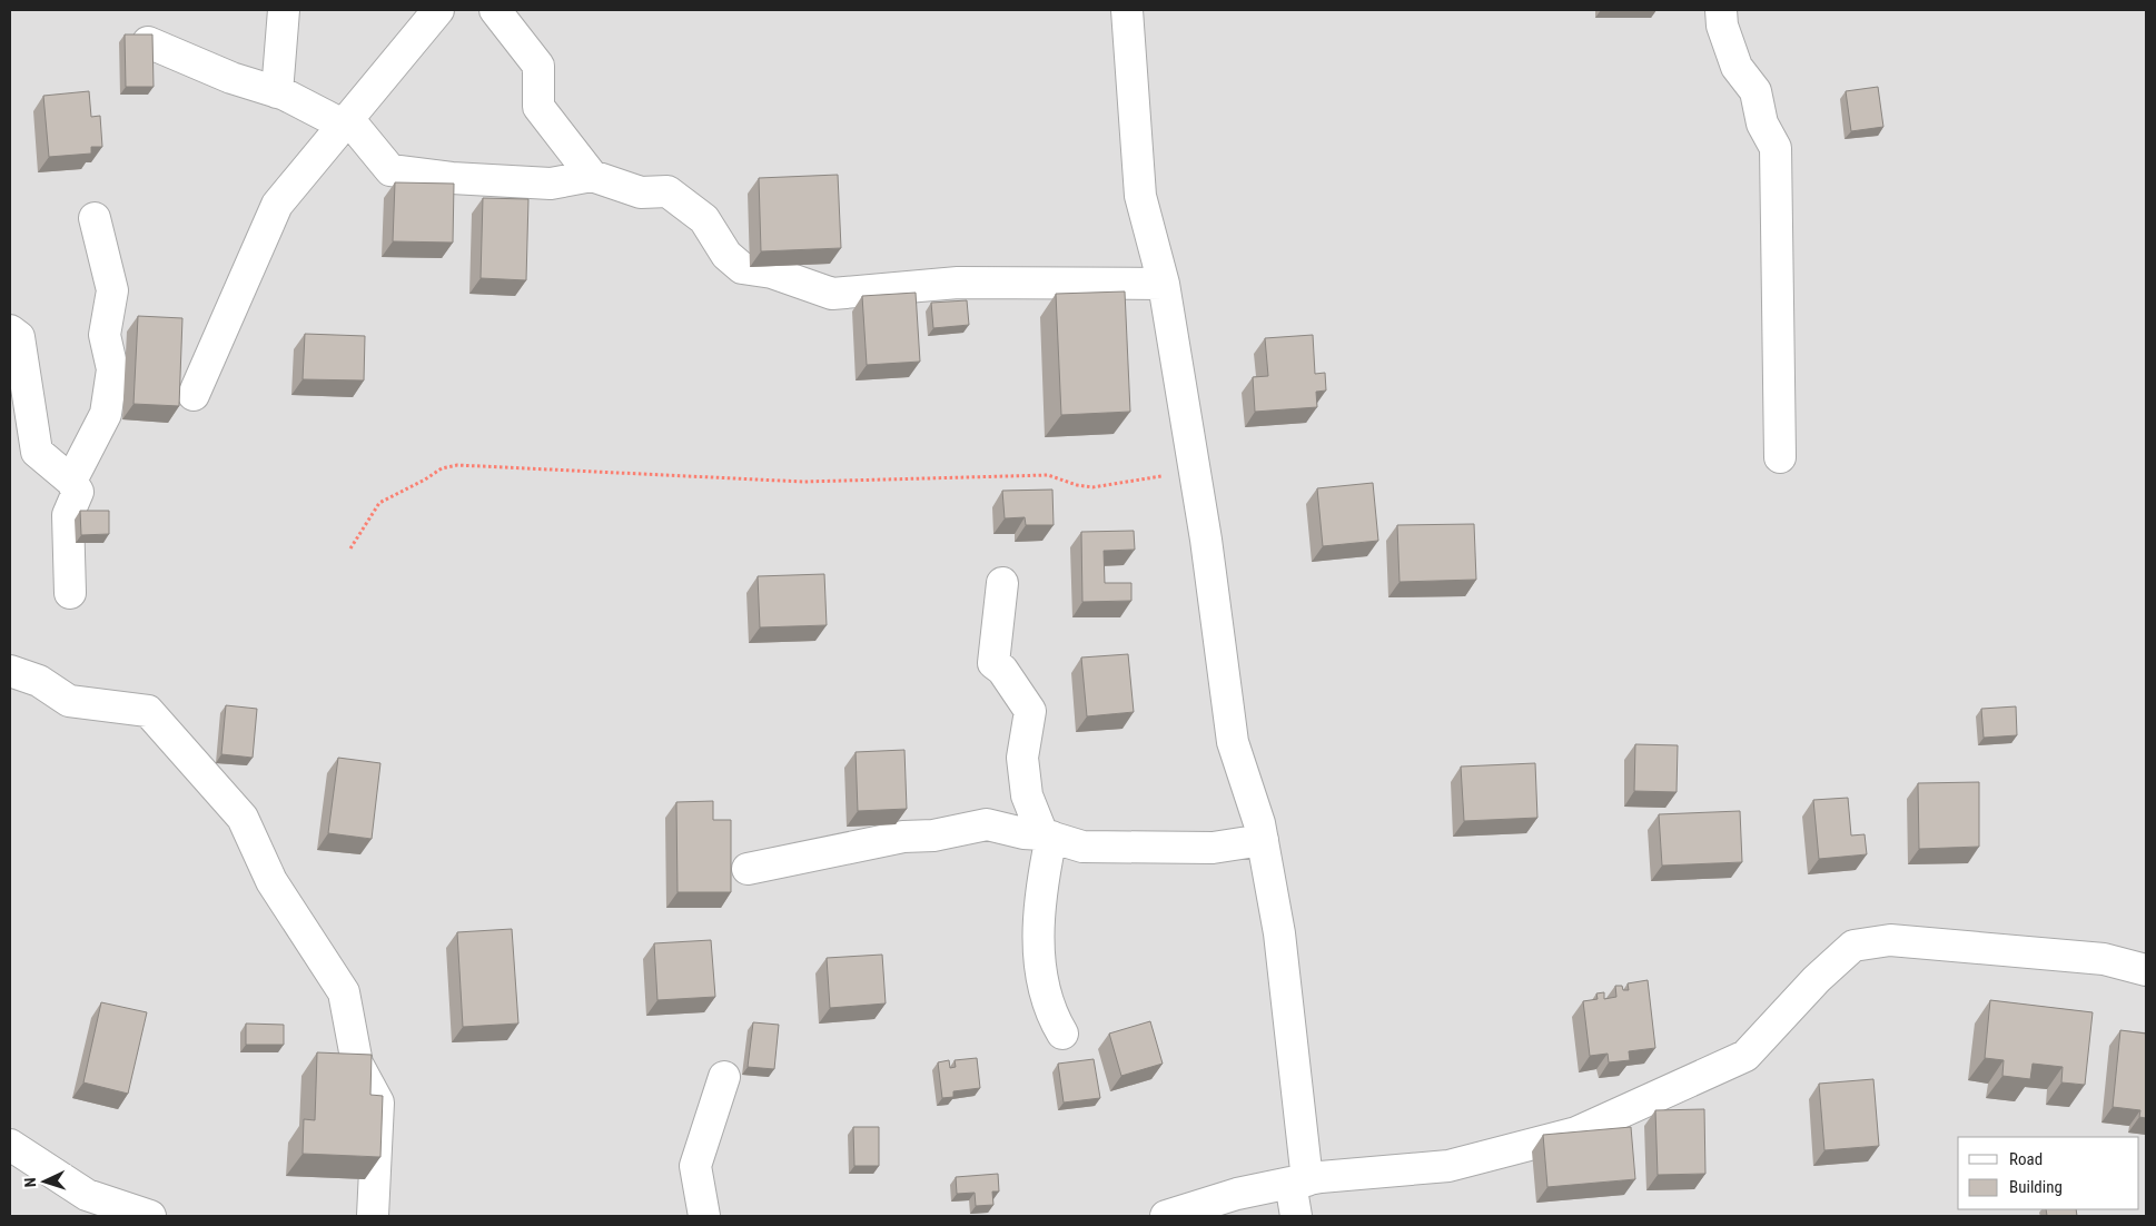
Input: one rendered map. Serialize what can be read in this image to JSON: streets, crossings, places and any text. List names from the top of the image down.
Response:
{
  "legend": ["Road", "Building"],
  "north": "left"
}
